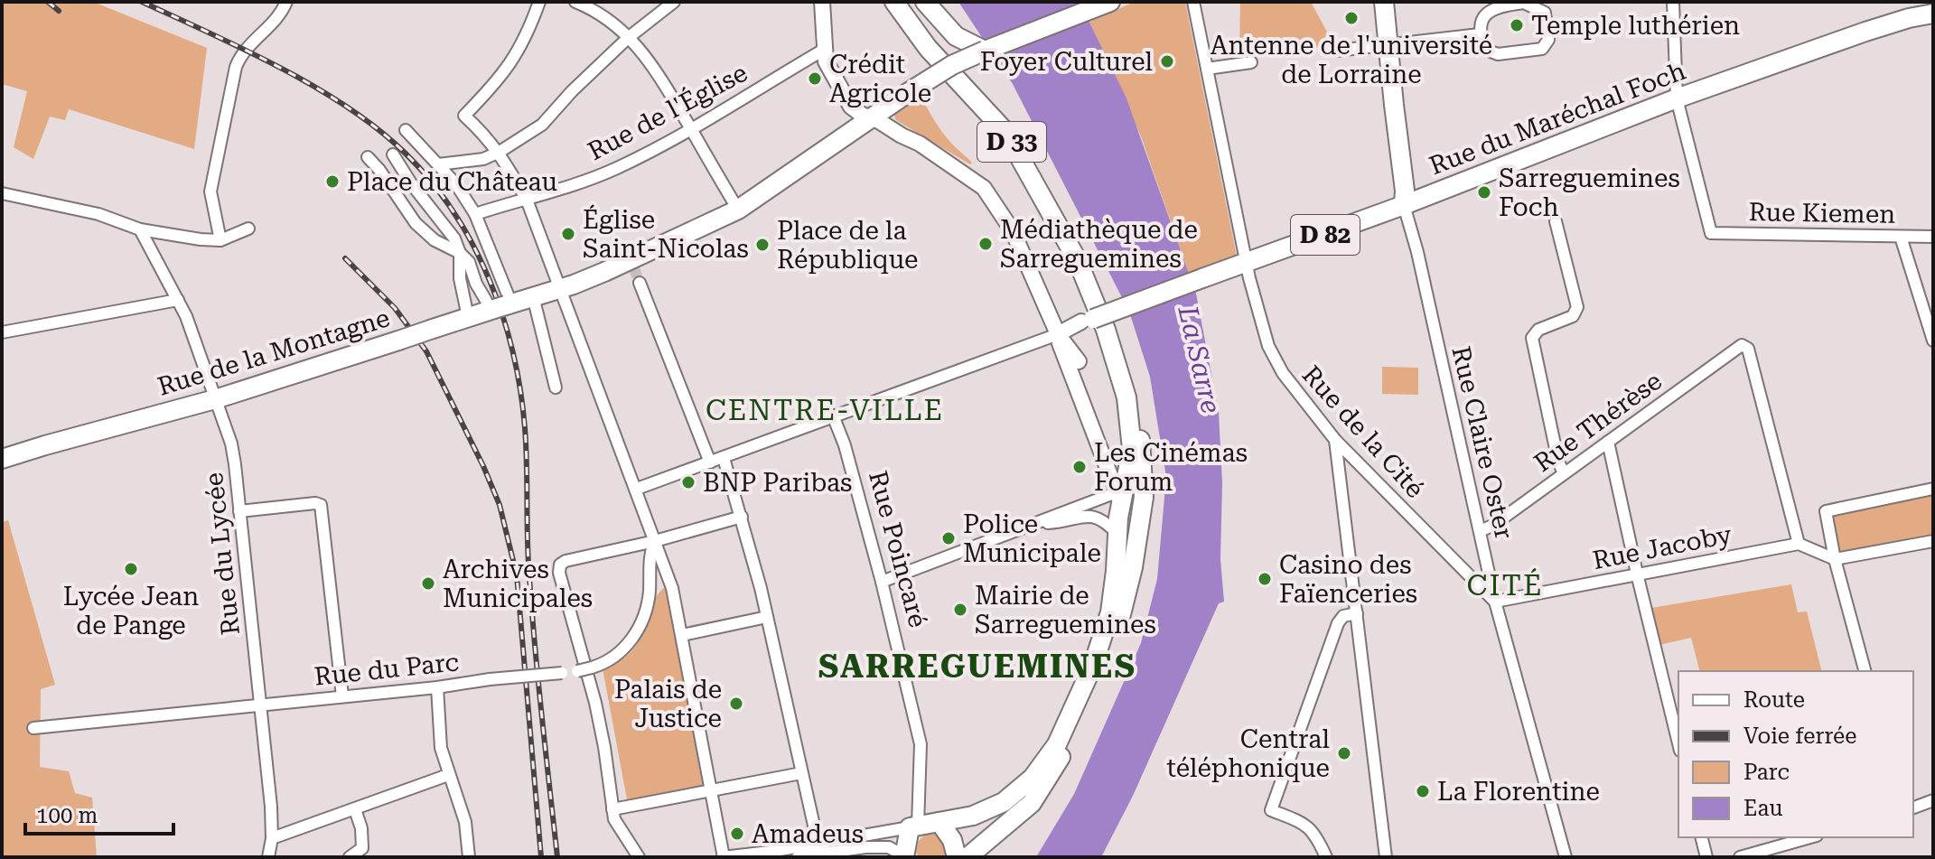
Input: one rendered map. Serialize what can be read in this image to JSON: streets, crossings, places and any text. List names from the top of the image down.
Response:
{
  "streets": {
    "main road": [
      "Rue du Maréchal Foch",
      "D 33",
      "D 82",
      "Rue de la Montagne"
    ],
    "street": [
      "Rue de l'Église",
      "Rue Kiemen",
      "Rue Thérèse",
      "Rue de la Cité",
      "Rue Claire Oster",
      "Rue Jacoby",
      "Rue Poincaré",
      "Rue du Lycée",
      "Rue du Parc"
    ]
  },
  "crossings": [
    ["Rue du Maréchal Foch", "Rue Kiemen"],
    ["Rue du Maréchal Foch", "Rue de la Cité"],
    ["Rue du Maréchal Foch", "Rue Claire Oster"],
    ["D 33", "Rue Poincaré"],
    ["Rue de la Montagne", "Rue du Lycée"],
    ["Rue Thérèse", "Rue Claire Oster"],
    ["Rue Thérèse", "Rue Jacoby"],
    ["Rue de la Cité", "Rue Claire Oster"],
    ["Rue de la Cité", "Rue Jacoby"],
    ["Rue Claire Oster", "Rue Jacoby"],
    ["Rue du Lycée", "Rue du Parc"]
  ],
  "districts": ["CENTRE-VILLE", "CITÉ", "SARREGUEMINES"],
  "water": ["La Sarre"],
  "places": [
    "Antenne de l'université de Lorraine",
    "Temple luthérien",
    "Foyer Culturel",
    "Crédit Agricole",
    "Place du Château",
    "Sarreguemines Foch",
    "Église Saint-Nicolas",
    "Médiathèque de Sarreguemines",
    "Place de la République",
    "Les Cinémas Forum",
    "BNP Paribas",
    "Police Municipale",
    "Lycée Jean de Pange",
    "Casino des Faïenceries",
    "Archives Municipales",
    "Mairie de Sarreguemines",
    "Palais de Justice",
    "Central téléphonique",
    "La Florentine",
    "Amadeus"
  ],
  "legend": [
    "Route",
    "Voie ferrée",
    "Parc",
    "Eau"
  ],
  "scale_bar": "100 m"
}
